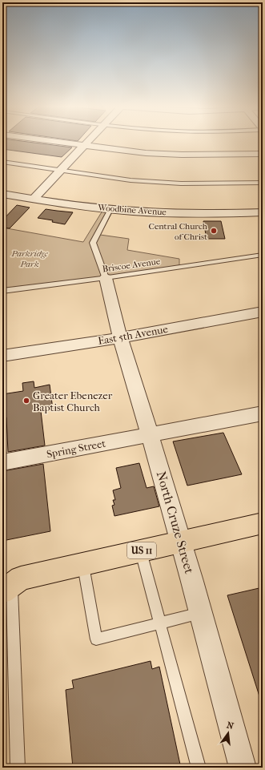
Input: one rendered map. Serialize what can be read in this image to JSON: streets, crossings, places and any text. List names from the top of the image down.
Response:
{
  "streets": {
    "main road": ["US 11"],
    "street": [
      "Woodbine Avenue",
      "East 5th Avenue",
      "Spring Street",
      "North Cruze Street"
    ],
    "lane": ["Briscoe Avenue"]
  },
  "crossings": [
    ["Briscoe Avenue", "North Cruze Street"],
    ["East 5th Avenue", "North Cruze Street"],
    ["Spring Street", "North Cruze Street"],
    ["North Cruze Street", "US 11"]
  ],
  "parks": ["Parkridge Park"],
  "places": ["Central Church of Christ", "Greater Ebenezer Baptist Church"],
  "north": "top"
}
